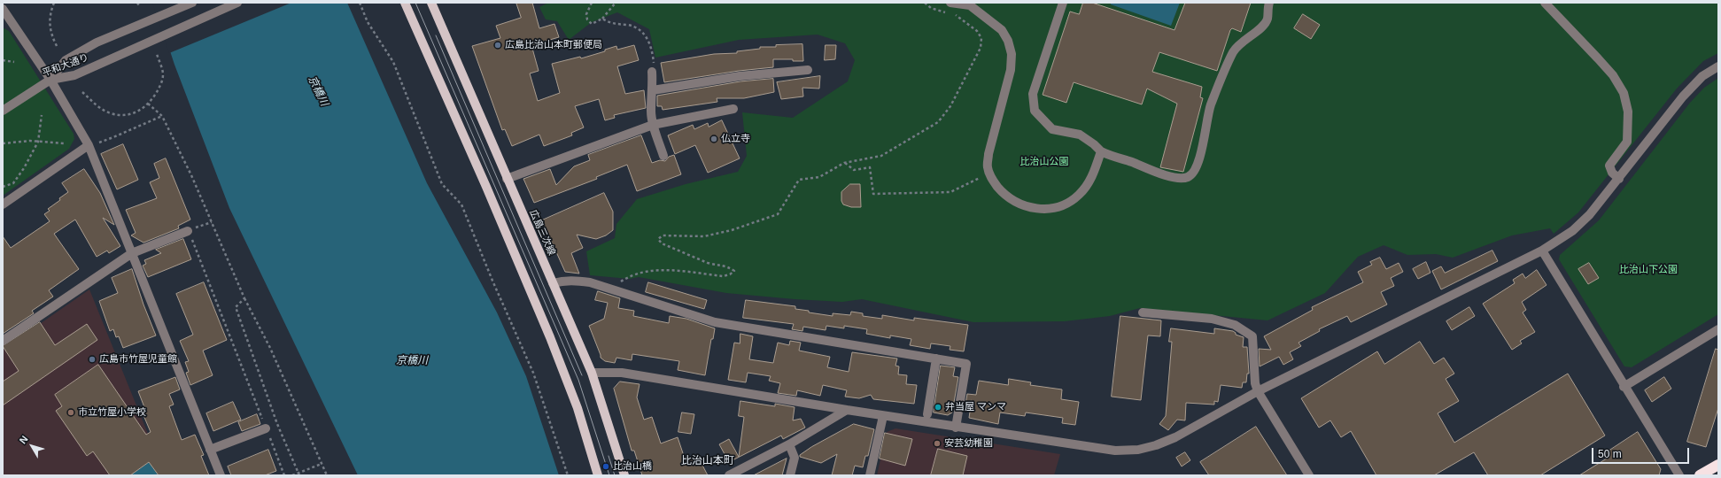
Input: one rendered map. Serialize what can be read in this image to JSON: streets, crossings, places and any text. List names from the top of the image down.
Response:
{
  "streets": {
    "main road": ["広島三次線"],
    "street": ["平和大通り"]
  },
  "districts": ["比治山本町"],
  "water": ["京橋川"],
  "parks": ["比治山公園", "比治山下公園"],
  "places": [
    "広島比治山本町郵便局",
    "仏立寺",
    "広島市竹屋児童館",
    "弁当屋 マンマ",
    "市立竹屋小学校",
    "安芸幼稚園",
    "比治山橋"
  ],
  "scale_bar": "50 m",
  "north": "top left"
}
